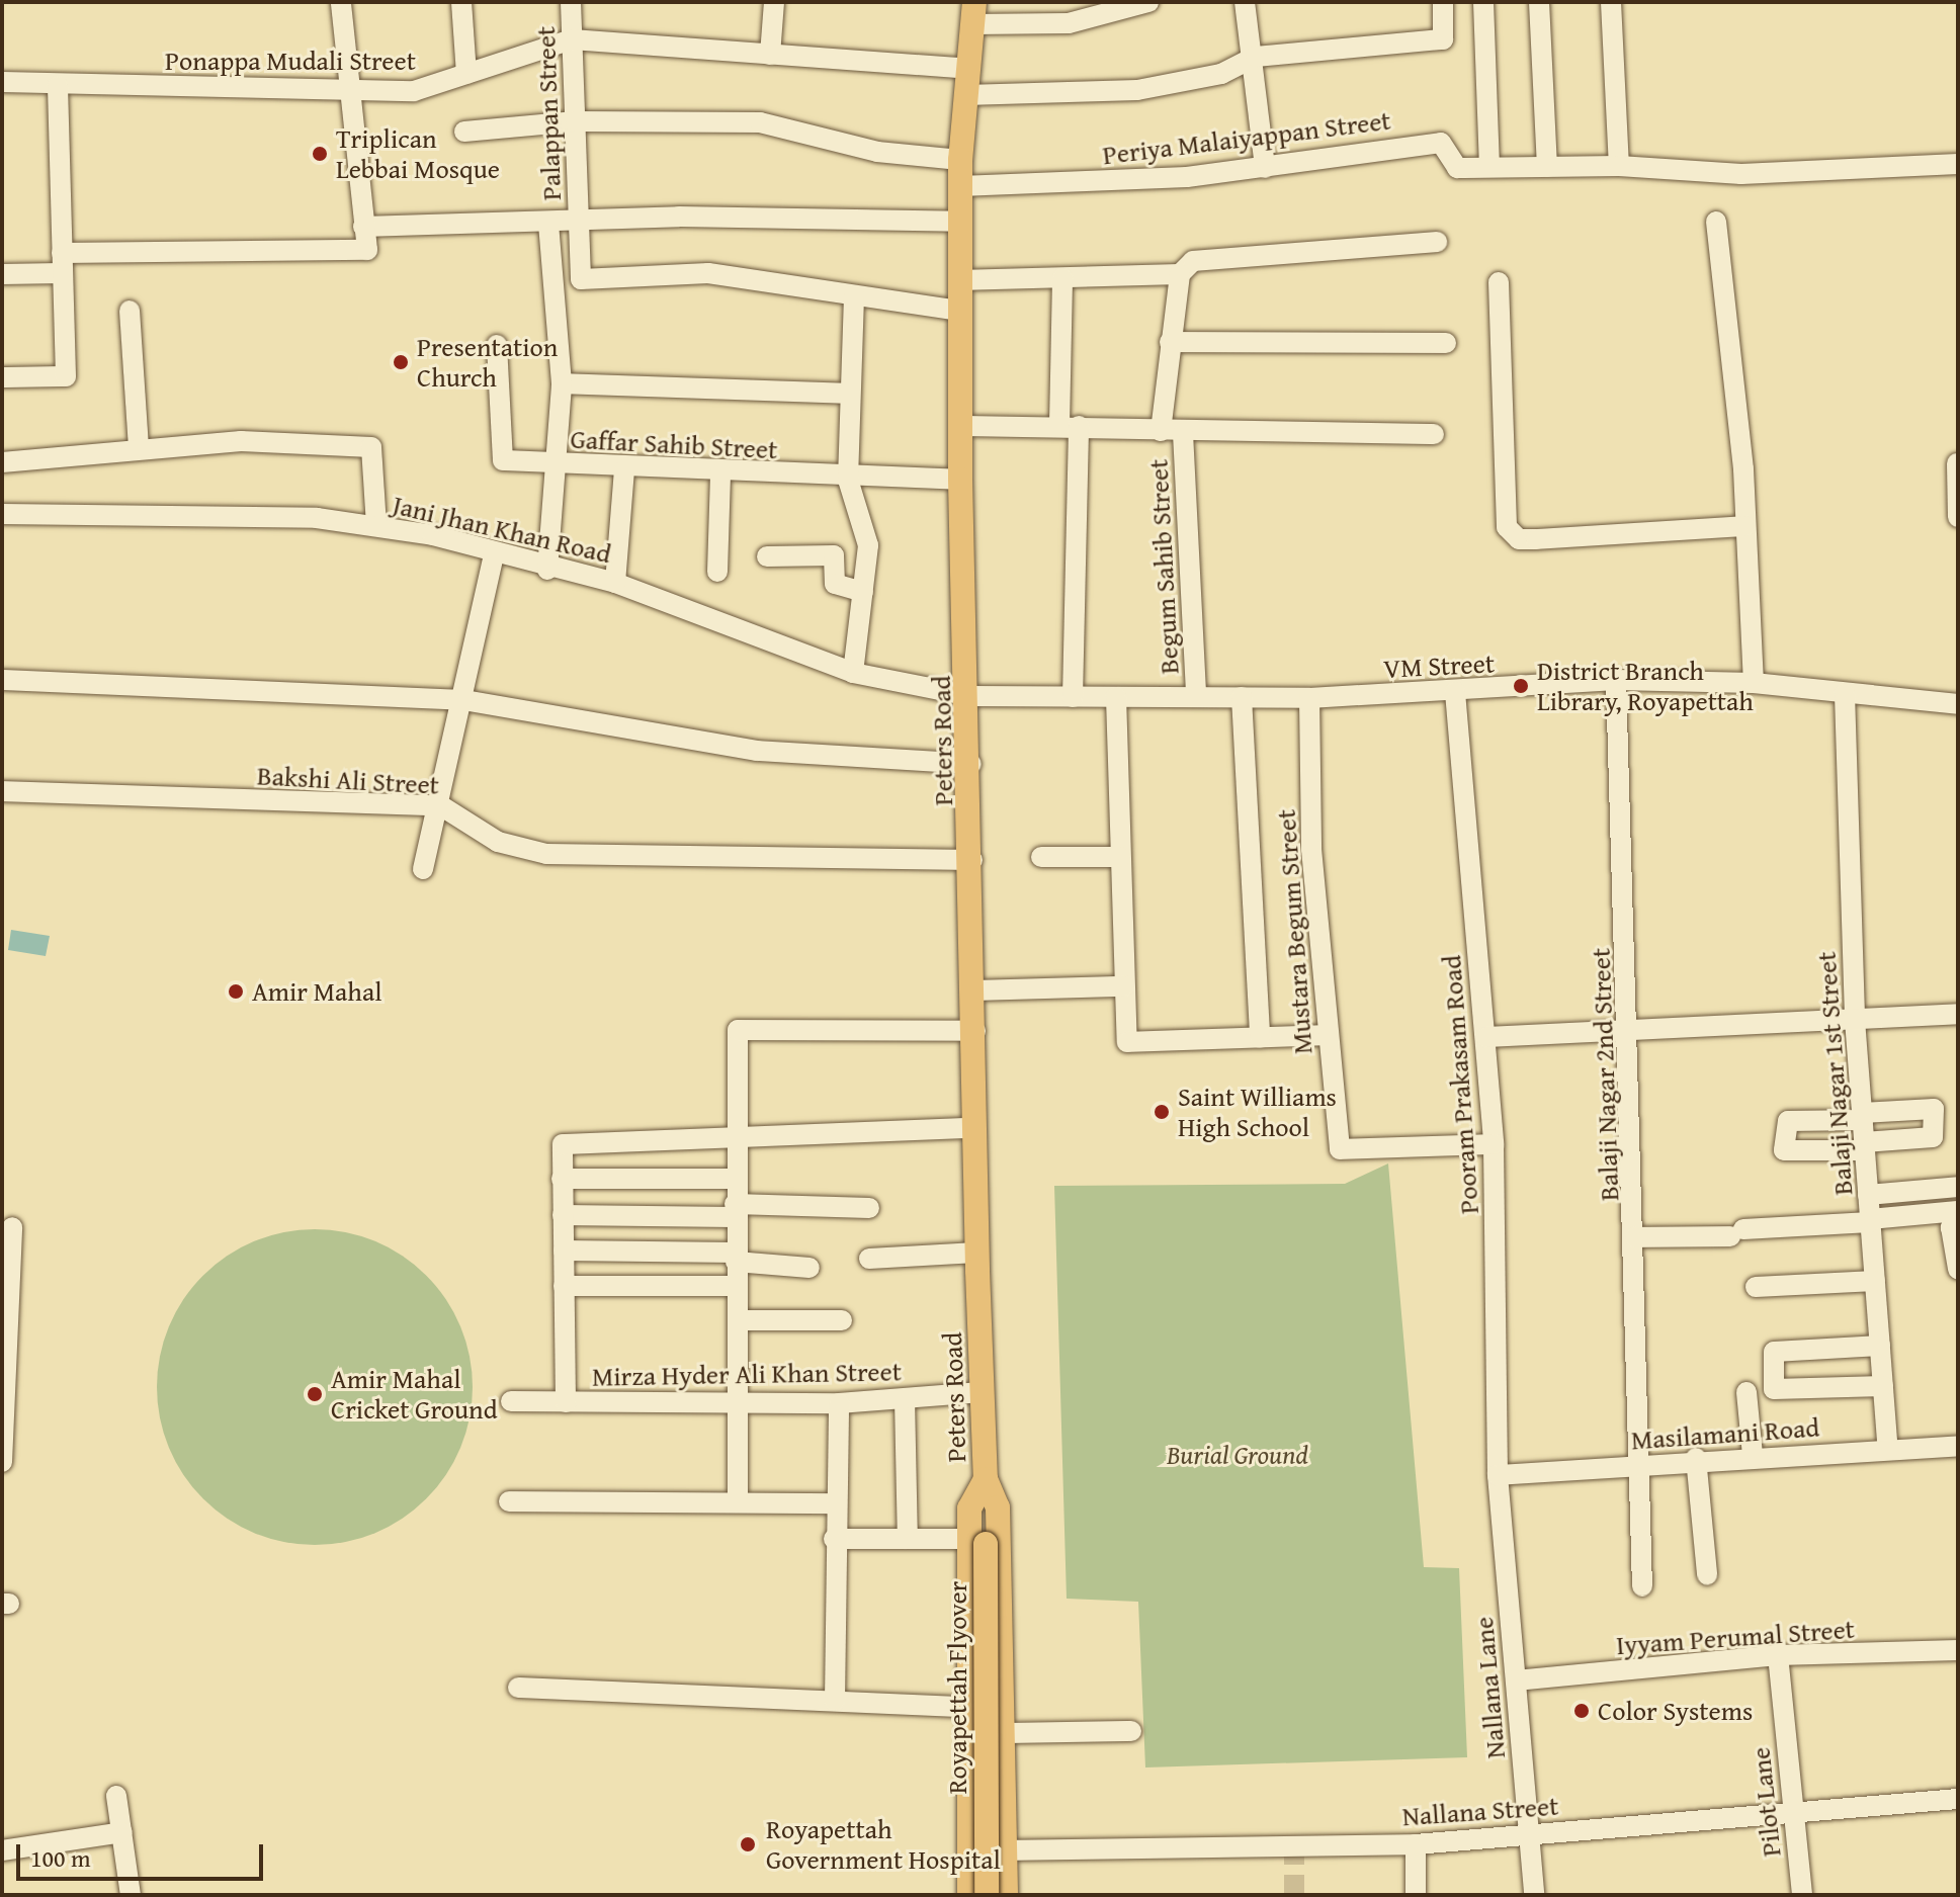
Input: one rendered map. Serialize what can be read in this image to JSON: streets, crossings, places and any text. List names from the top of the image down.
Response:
{
  "streets": {
    "main road": ["Peters Road", "Royapettah Flyover"],
    "street": [
      "Ponappa Mudali Street",
      "Palappan Street",
      "Periya Malaiyappan Street",
      "Gaffar Sahib Street",
      "Jani Jhan Khan Road",
      "Begum Sahib Street",
      "VM Street",
      "Bakshi Ali Street",
      "Mustara Begum Street",
      "Balaji Nagar 1st Street",
      "Balaji Nagar 2nd Street",
      "Pooram Prakasam Road",
      "Mirza Hyder Ali Khan Street",
      "Masilamani Road",
      "Iyyam Perumal Street",
      "Nallana Lane",
      "Pilot Lane",
      "Nallana Street"
    ]
  },
  "crossings": [
    ["Ponappa Mudali Street", "Palappan Street"],
    ["Periya Malaiyappan Street", "Peters Road"],
    ["Gaffar Sahib Street", "Peters Road"],
    ["Jani Jhan Khan Road", "VM Street"],
    ["Jani Jhan Khan Road", "Peters Road"],
    ["Begum Sahib Street", "VM Street"],
    ["VM Street", "Peters Road"],
    ["VM Street", "Mustara Begum Street"],
    ["VM Street", "Balaji Nagar 1st Street"],
    ["VM Street", "Balaji Nagar 2nd Street"],
    ["VM Street", "Pooram Prakasam Road"],
    ["Peters Road", "Bakshi Ali Street"],
    ["Peters Road", "Mirza Hyder Ali Khan Street"],
    ["Peters Road", "Royapettah Flyover"],
    ["Peters Road", "Nallana Street"],
    ["Mustara Begum Street", "Pooram Prakasam Road"],
    ["Balaji Nagar 1st Street", "Masilamani Road"],
    ["Balaji Nagar 2nd Street", "Masilamani Road"],
    ["Pooram Prakasam Road", "Masilamani Road"],
    ["Pooram Prakasam Road", "Nallana Lane"],
    ["Masilamani Road", "Nallana Lane"],
    ["Iyyam Perumal Street", "Nallana Lane"],
    ["Iyyam Perumal Street", "Pilot Lane"],
    ["Nallana Lane", "Nallana Street"],
    ["Pilot Lane", "Nallana Street"]
  ],
  "parks": ["Burial Ground"],
  "places": [
    "Triplican Lebbai Mosque",
    "Presentation Church",
    "District Branch Library, Royapettah",
    "Amir Mahal",
    "Saint Williams High School",
    "Amir Mahal Cricket Ground",
    "Color Systems",
    "Royapettah Government Hospital"
  ],
  "scale_bar": "100 m"
}
